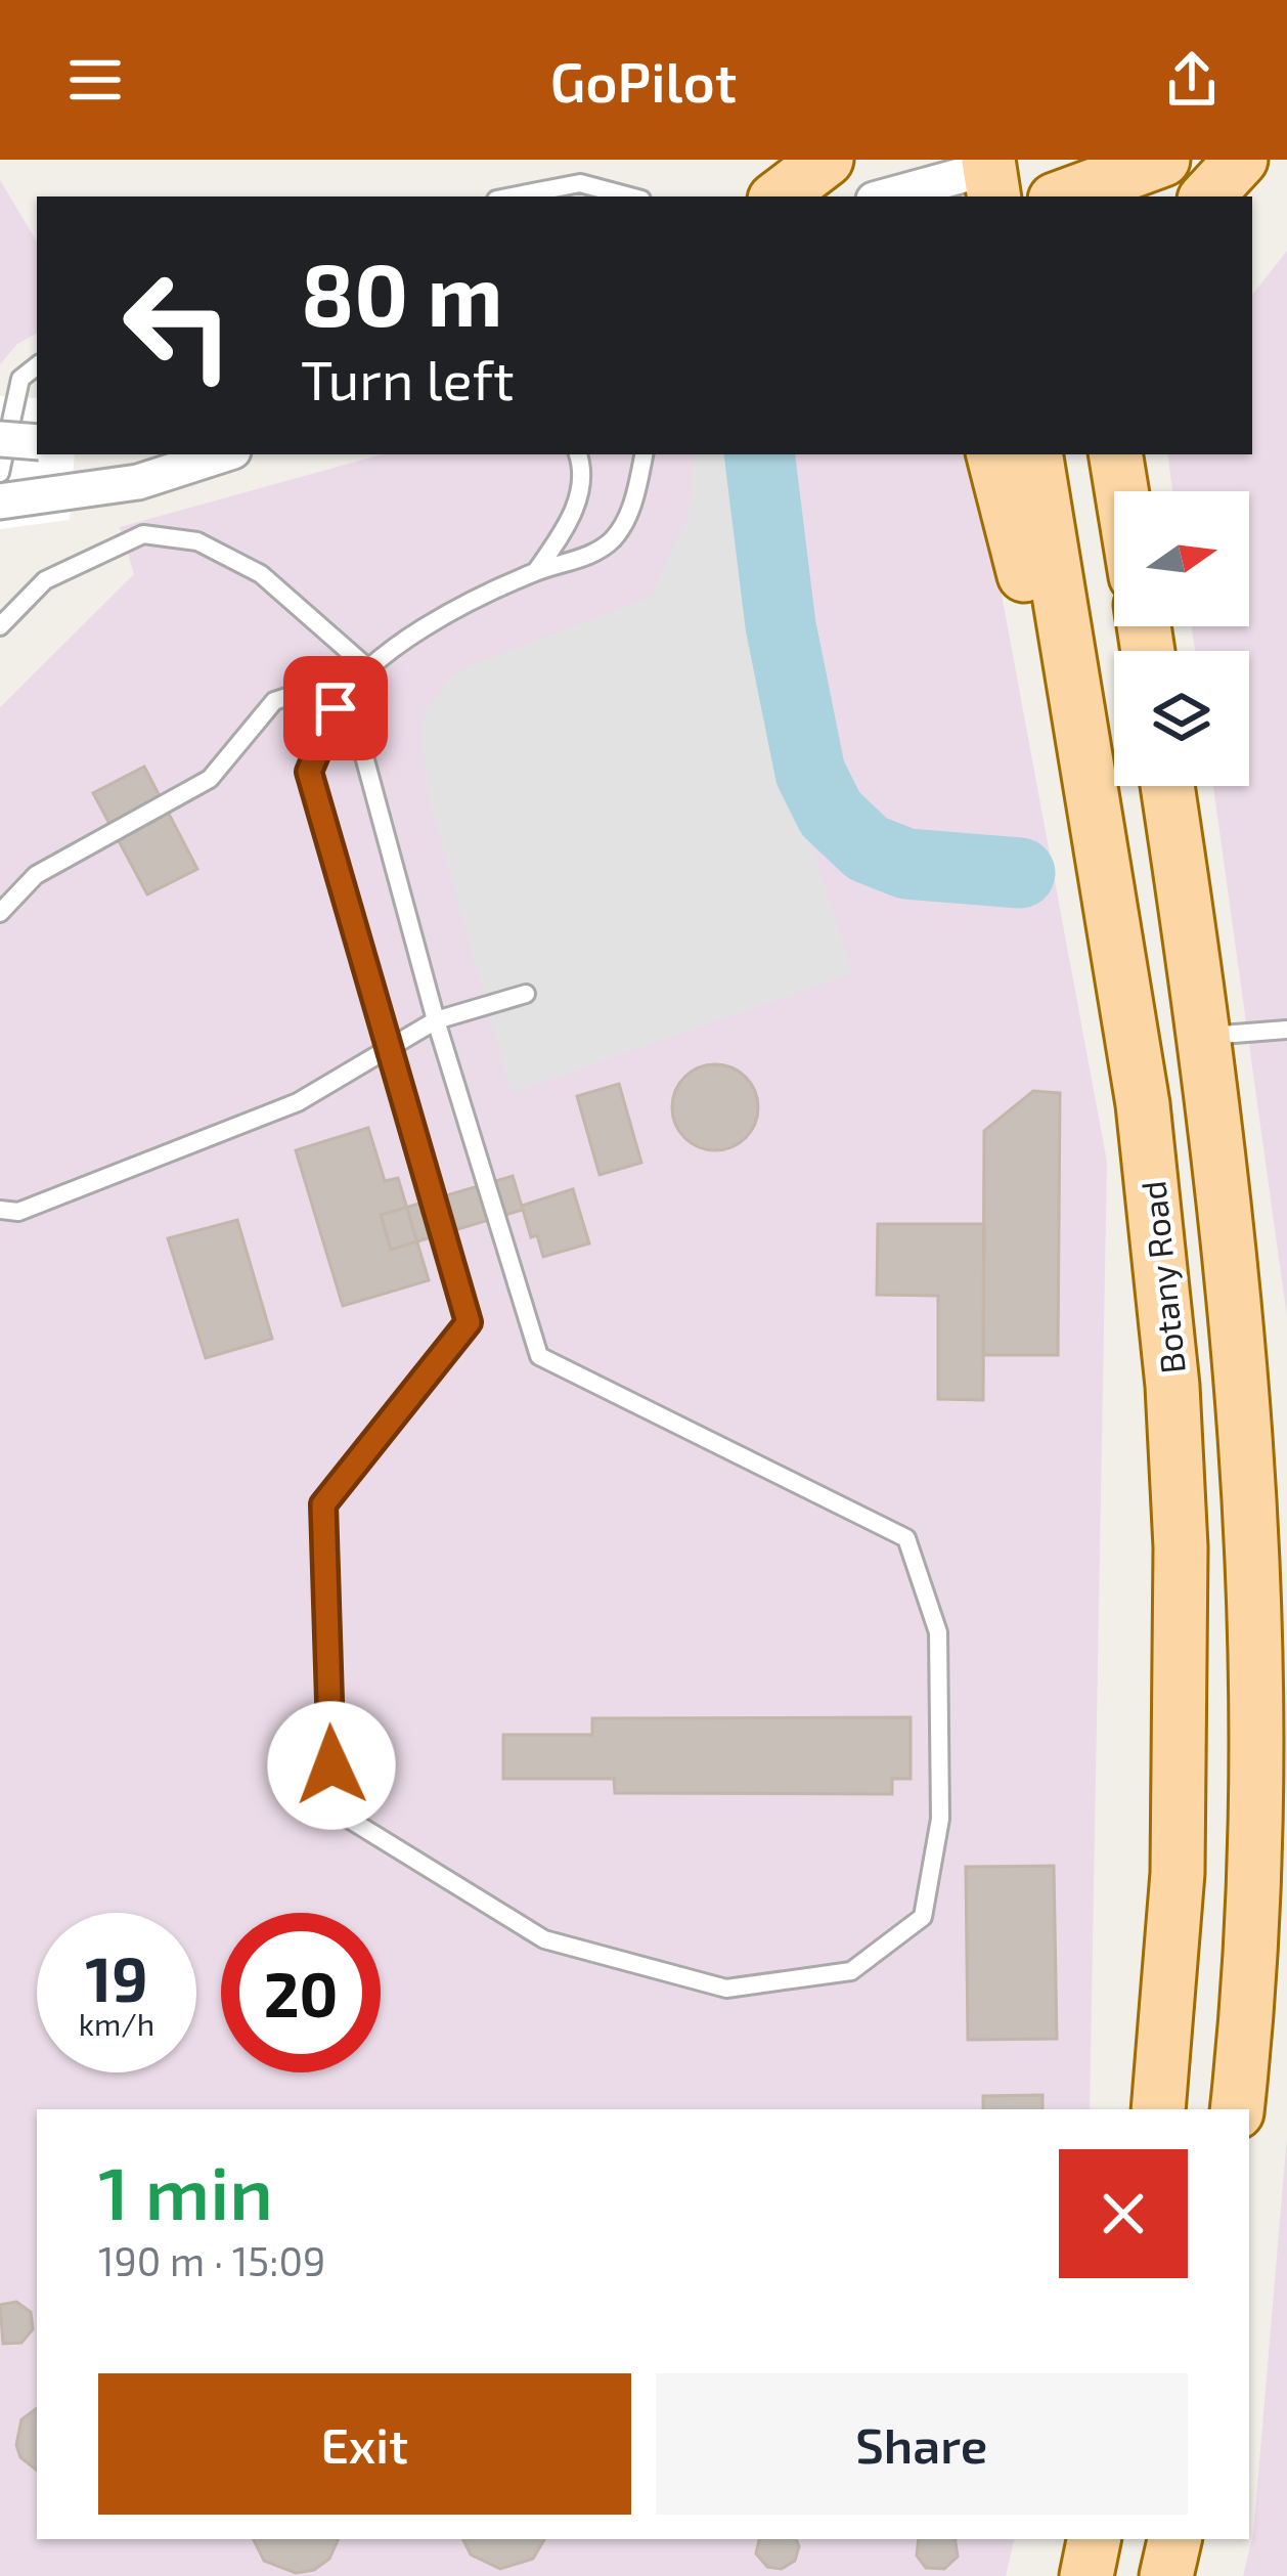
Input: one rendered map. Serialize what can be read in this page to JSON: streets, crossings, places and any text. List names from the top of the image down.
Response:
{
  "streets": {
    "main road": ["Botany Road"]
  },
  "north": "right",
  "page": {
    "header": "GoPilot",
    "turn": ["80 m", "Turn left"],
    "speed": "19 km/h",
    "limit": "20",
    "heading": ["1 min", "190 m · 15:09"],
    "buttons": ["Exit", "Share"]
  }
}
